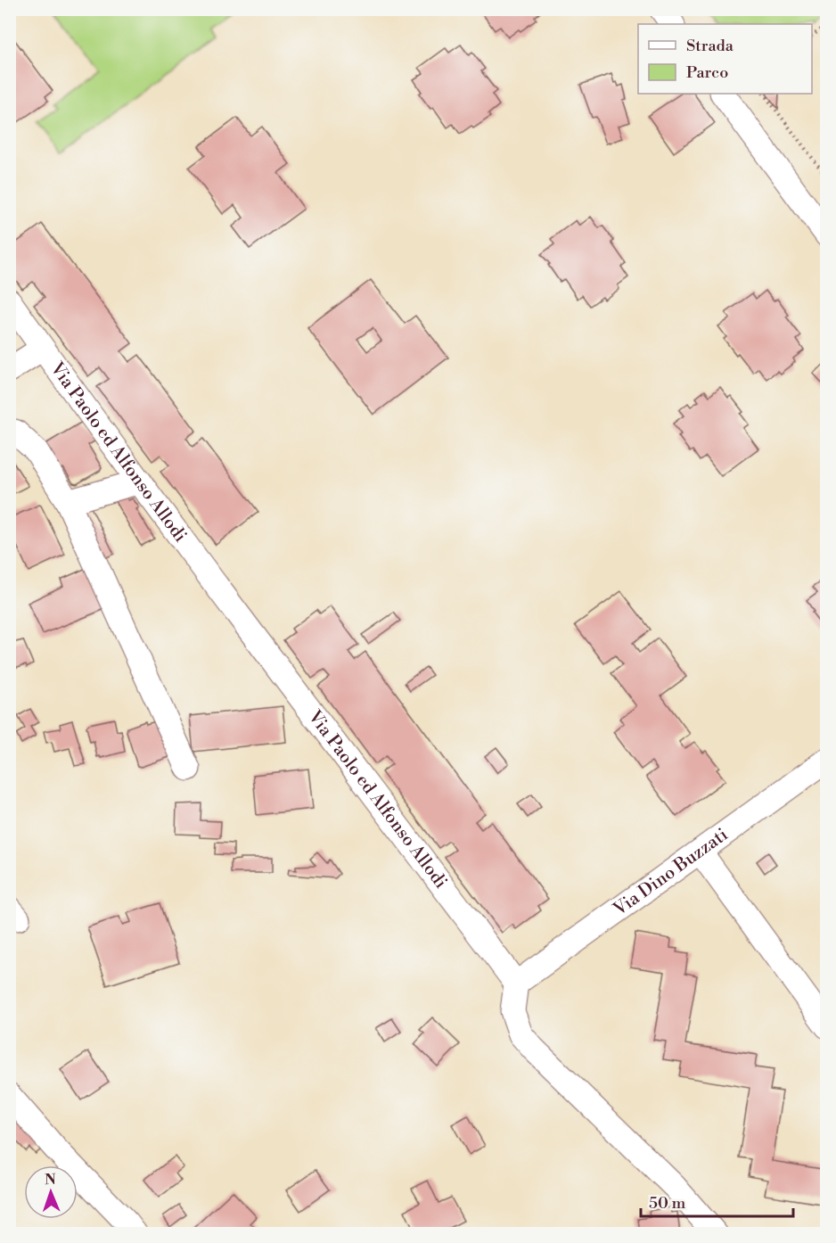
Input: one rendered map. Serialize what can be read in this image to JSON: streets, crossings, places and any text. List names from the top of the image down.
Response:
{
  "streets": {
    "street": ["Via Paolo ed Alfonso Allodi", "Via Dino Buzzati"]
  },
  "crossings": [
    ["Via Paolo ed Alfonso Allodi", "Via Dino Buzzati"]
  ],
  "legend": ["Strada", "Parco"],
  "scale_bar": "50 m",
  "north": "top"
}
